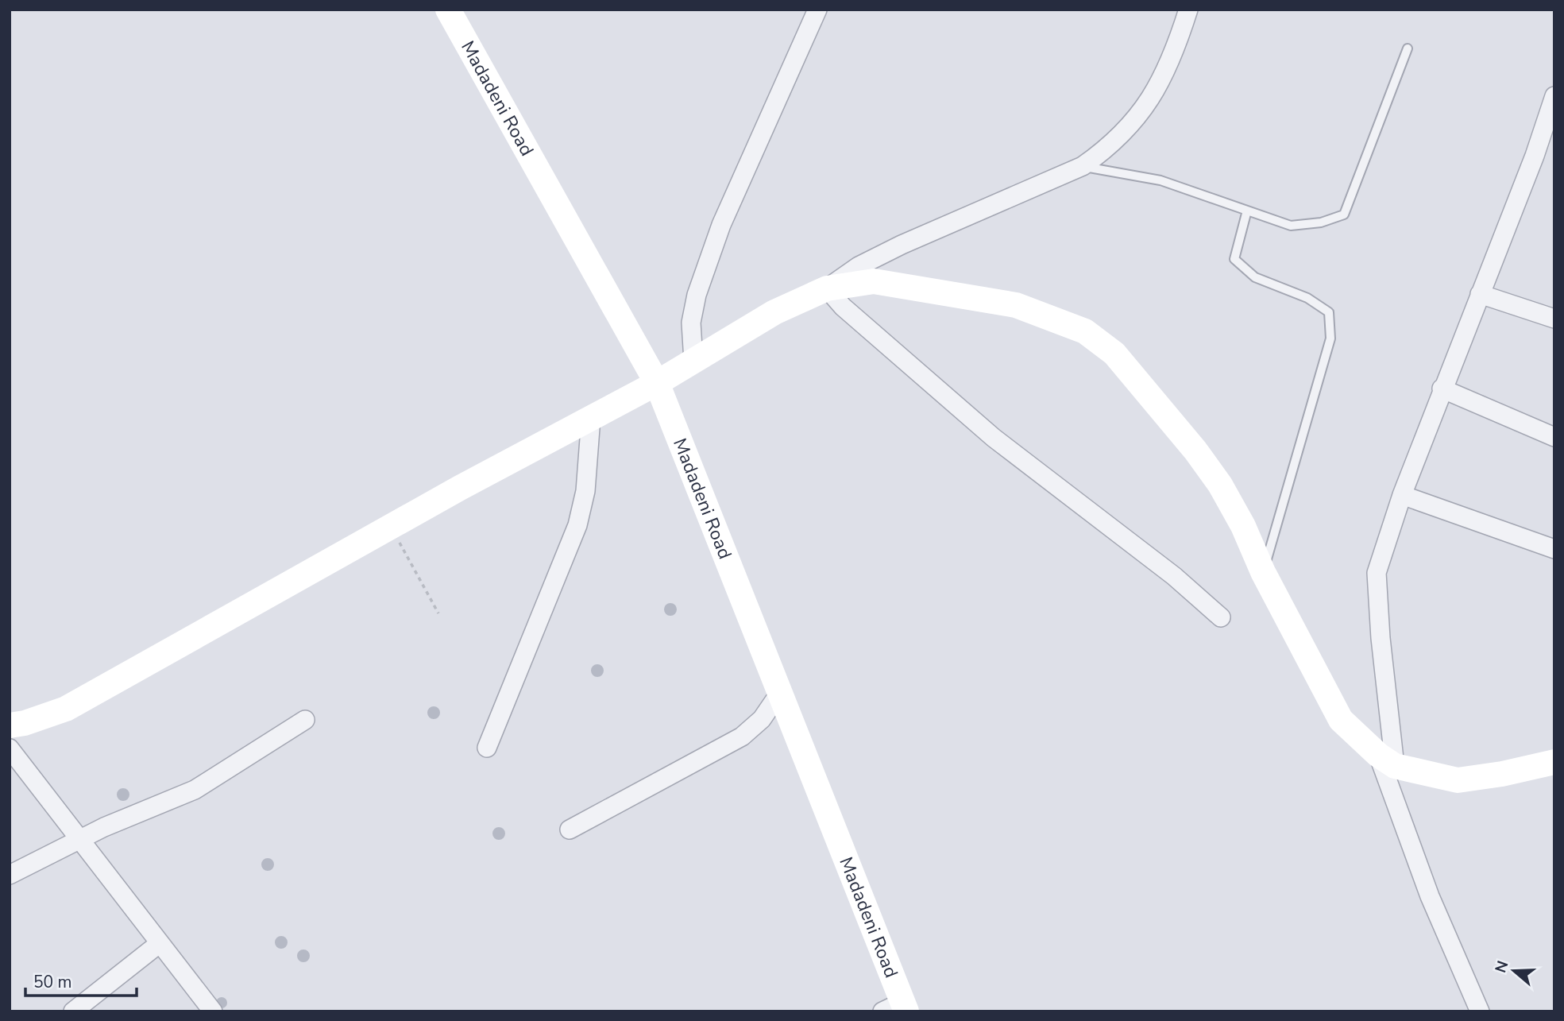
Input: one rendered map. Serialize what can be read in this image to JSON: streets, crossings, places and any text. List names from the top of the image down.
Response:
{
  "streets": {
    "street": ["Madadeni Road"]
  },
  "scale_bar": "50 m",
  "north": "left"
}
